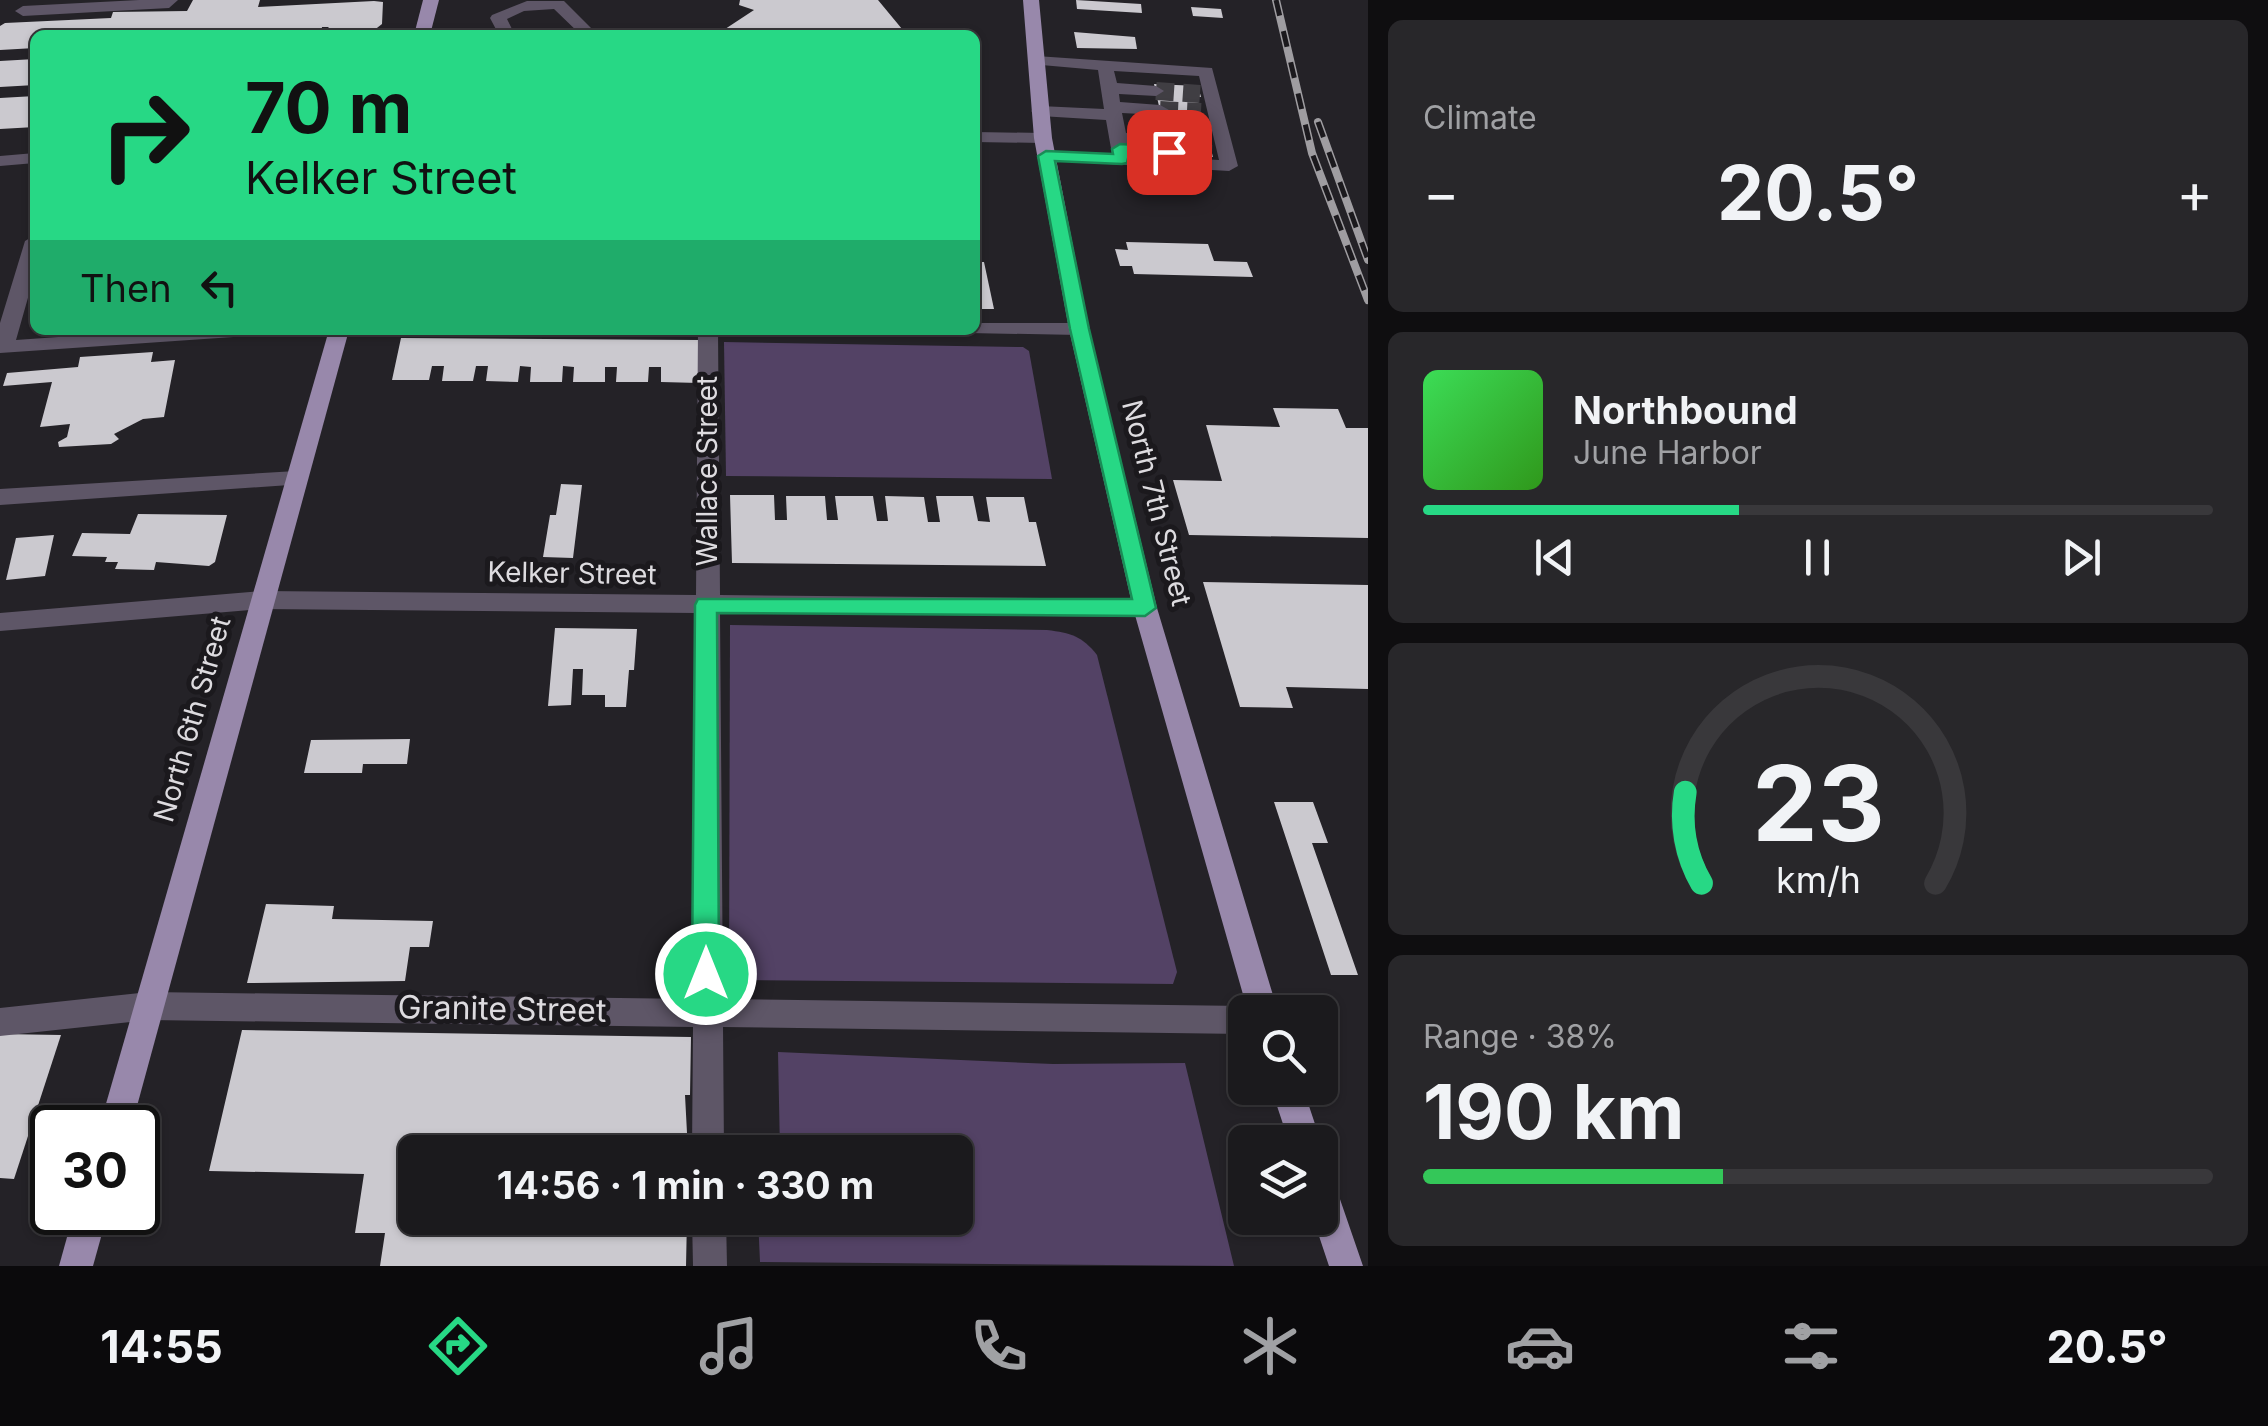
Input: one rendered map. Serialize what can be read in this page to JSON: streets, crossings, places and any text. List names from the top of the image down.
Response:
{
  "streets": {
    "main road": ["North 7th Street", "North 6th Street"],
    "street": ["Wallace Street", "Kelker Street", "Granite Street"]
  },
  "crossings": [
    ["Wallace Street", "Kelker Street"],
    ["Wallace Street", "Granite Street"],
    ["North 7th Street", "Kelker Street"],
    ["Kelker Street", "North 6th Street"],
    ["North 6th Street", "Granite Street"]
  ],
  "page": {
    "tile": [
      "Climate",
      ["Range · 38%", "190 km"]
    ],
    "turn": ["70 m", "Kelker Street"],
    "heat": ["−", "20.5°", "+"],
    "then": "Then",
    "song": ["Northbound", "June Harbor"],
    "limit": "30",
    "trip": "14:56 · 1 min · 330 m",
    "tabs": ["14:55", "20.5°"],
    "gauge": ["23", "km/h"]
  }
}
